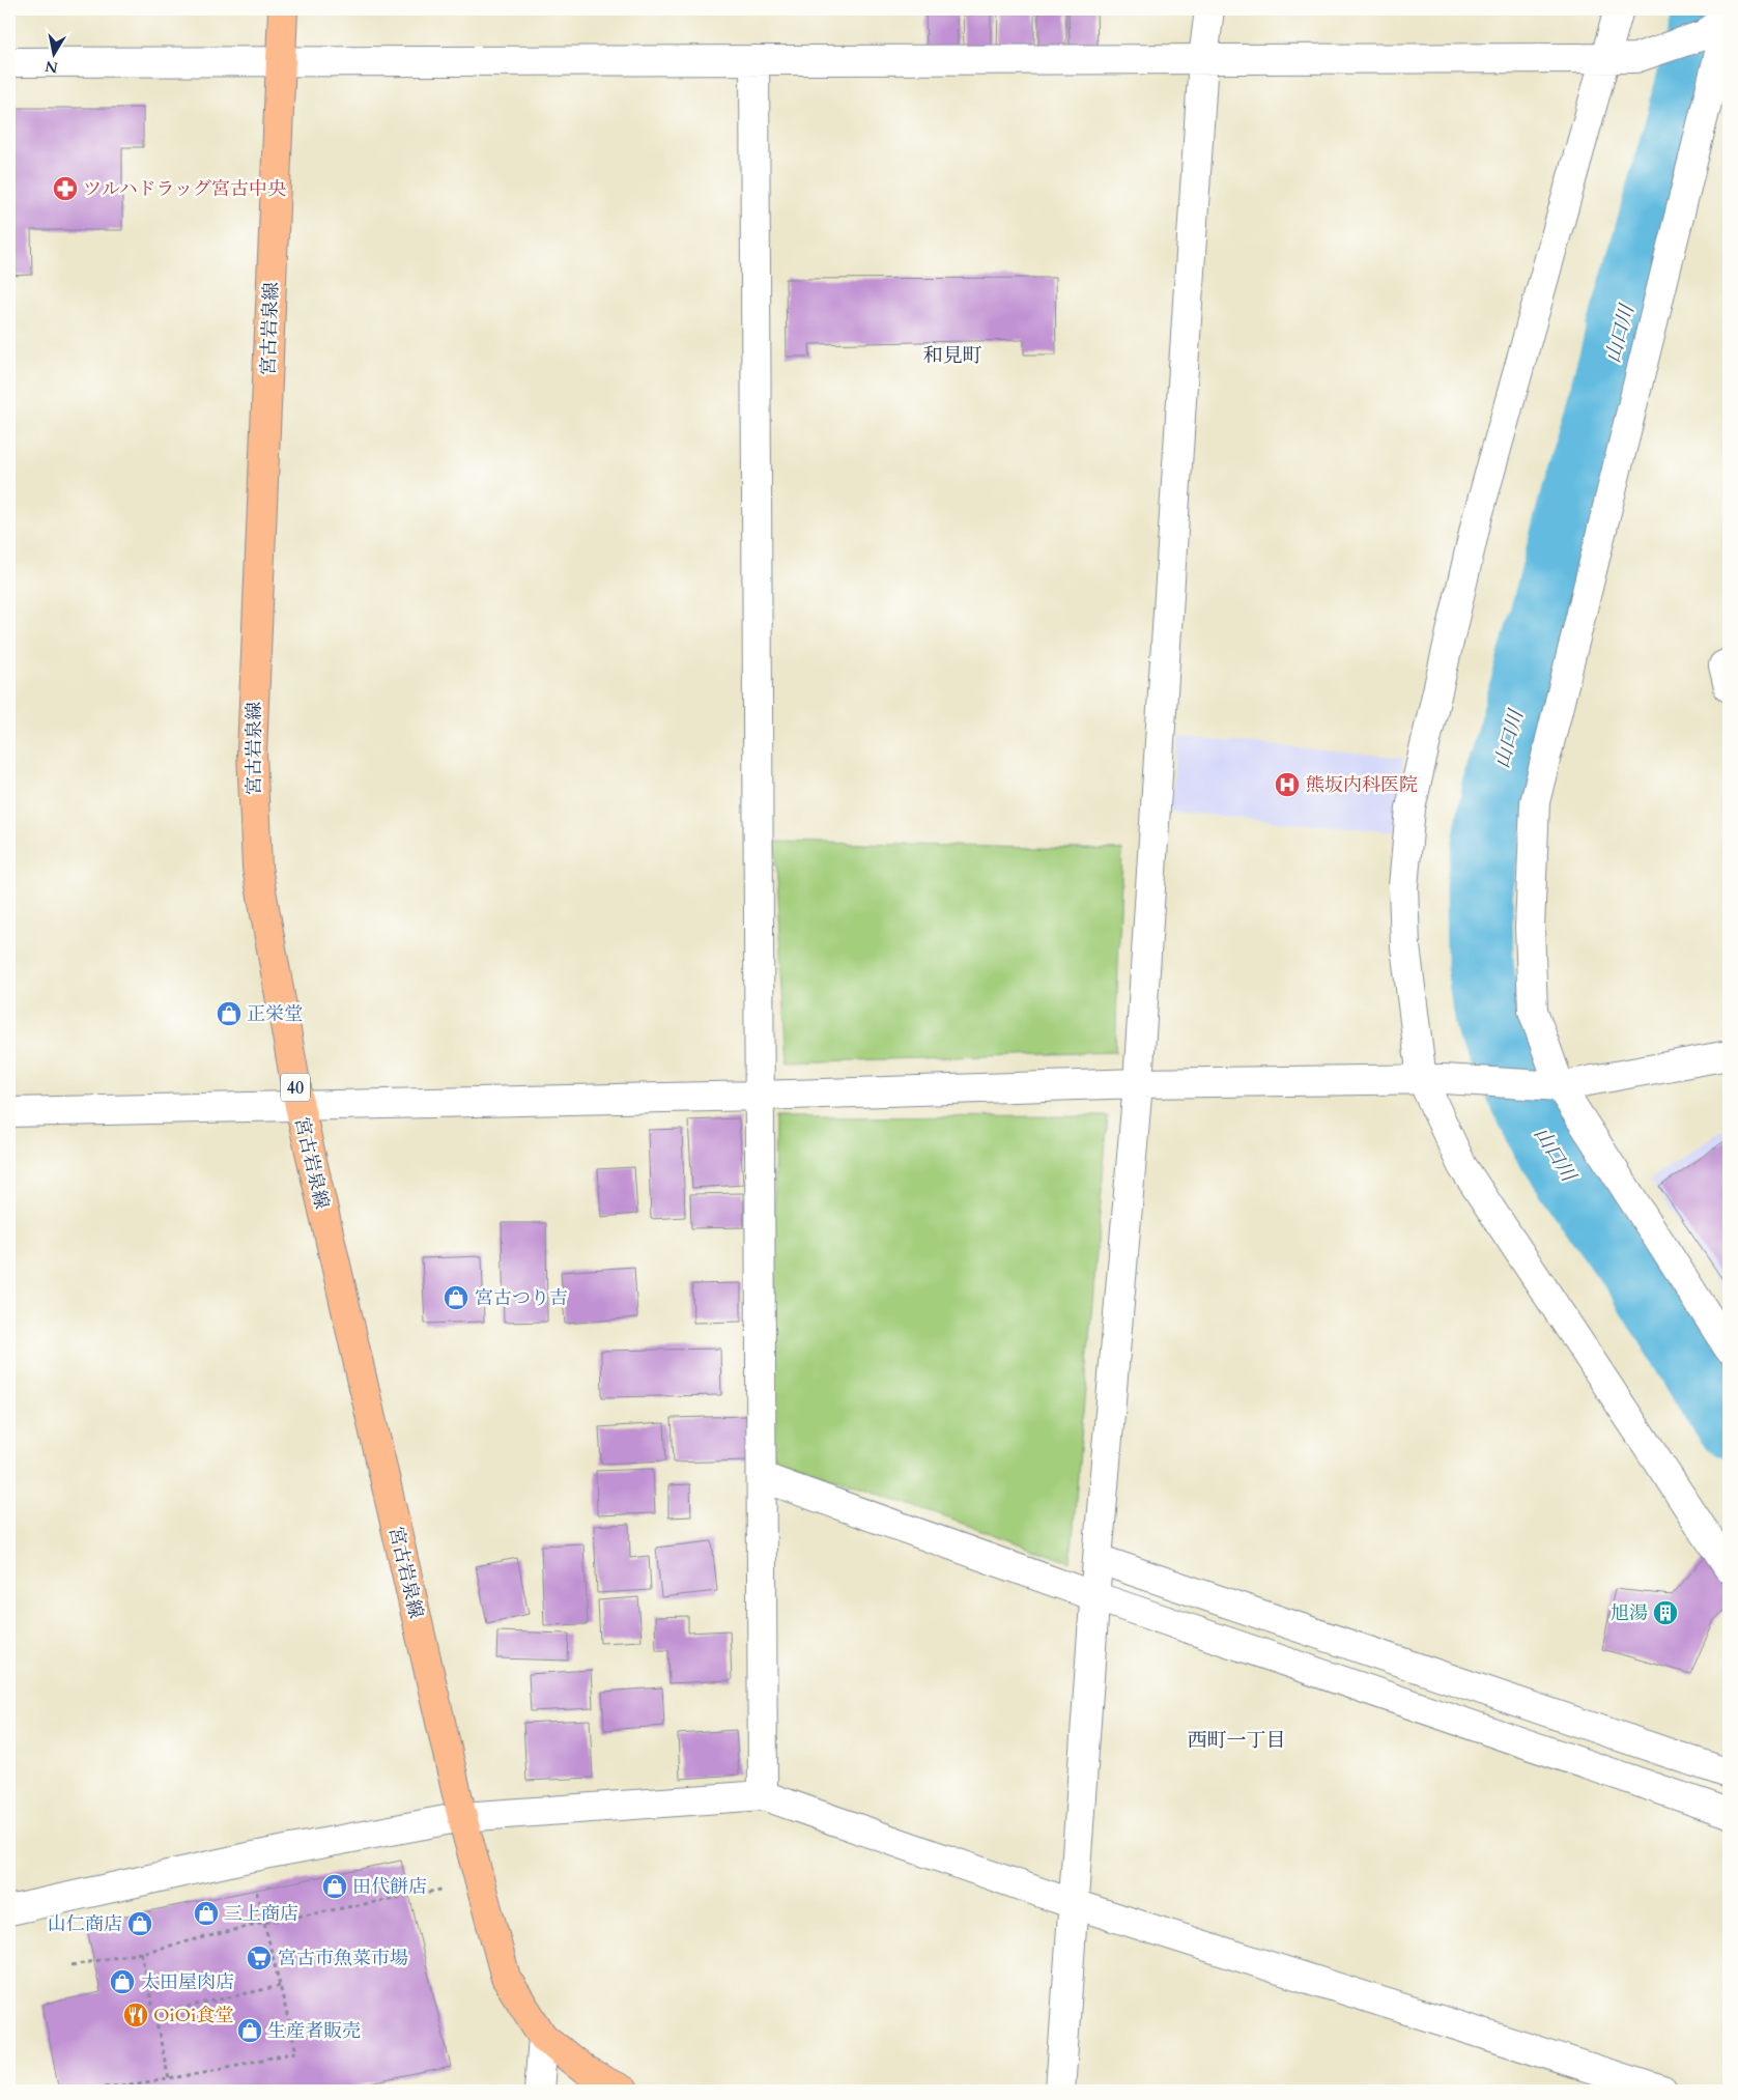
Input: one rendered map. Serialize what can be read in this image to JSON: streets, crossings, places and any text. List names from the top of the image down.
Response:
{
  "streets": {
    "main road": ["宮古岩泉線", "40"]
  },
  "districts": ["和見町", "西町一丁目"],
  "water": ["山口川"],
  "places": {
    "pharmacy": ["ツルハドラッグ宮古中央"],
    "hospital": ["熊坂内科医院"],
    "shop": [
      "正栄堂",
      "宮古つり吉",
      "田代餅店",
      "三上商店",
      "山仁商店",
      "太田屋肉店",
      "生産者販売"
    ],
    "building": ["旭湯"],
    "supermarket": ["宮古市魚菜市場"],
    "restaurant": ["OiOi食堂"]
  },
  "north": "bottom"
}
